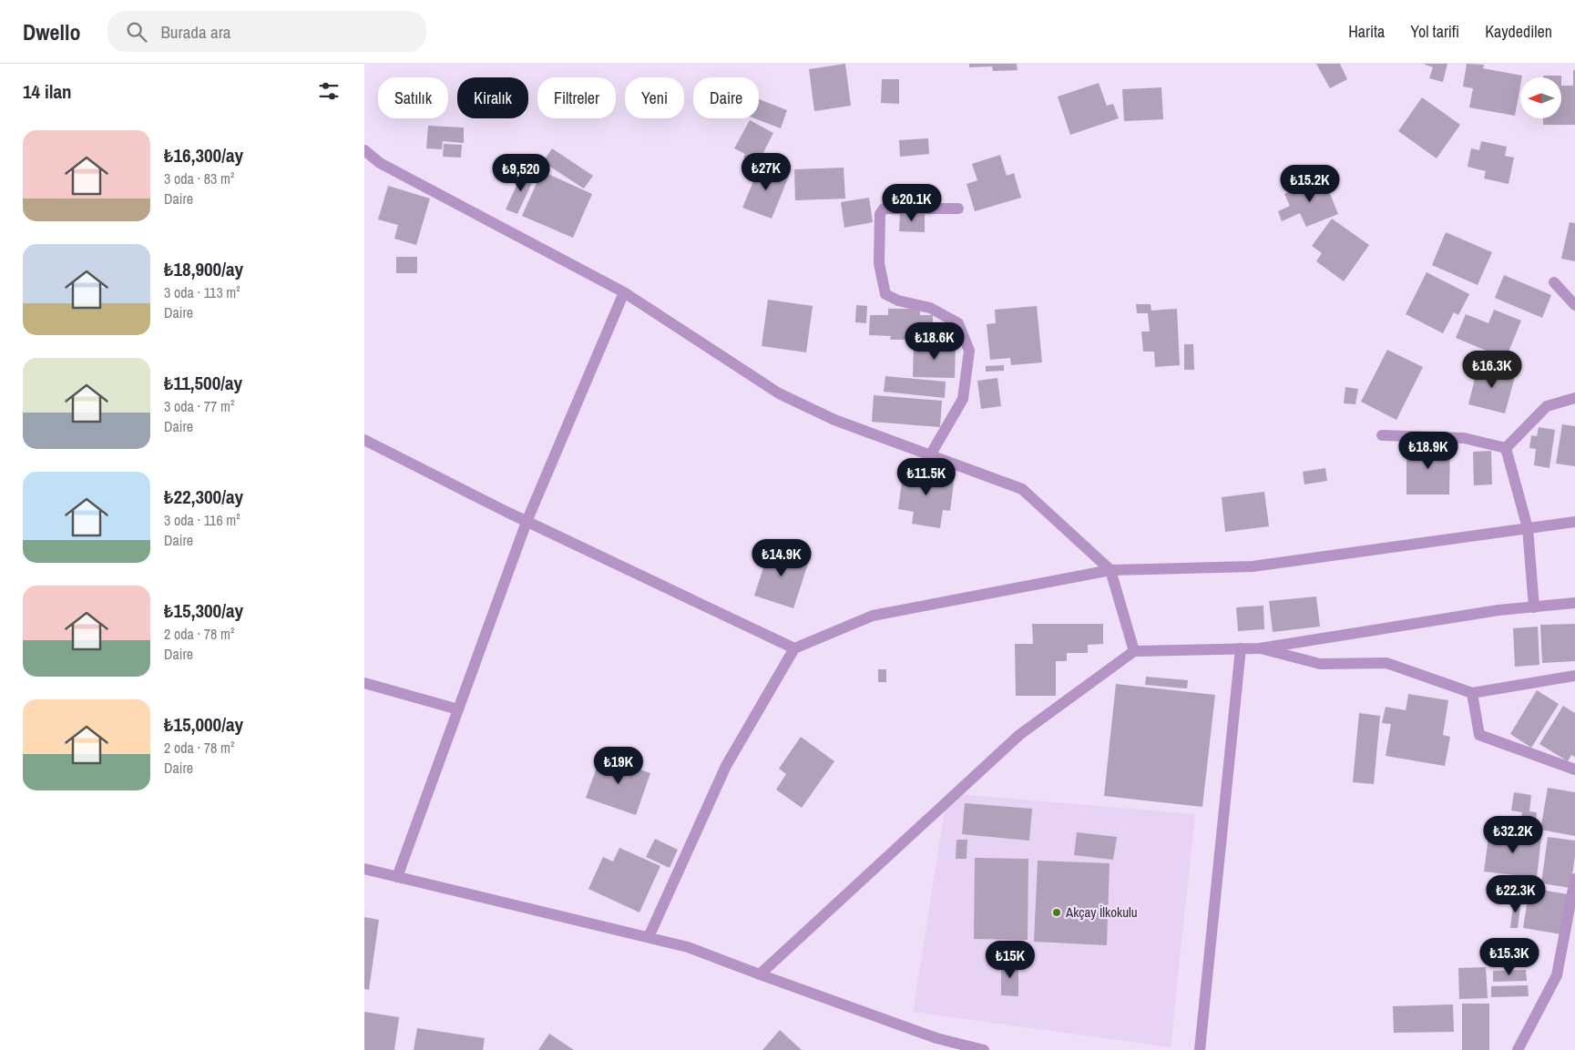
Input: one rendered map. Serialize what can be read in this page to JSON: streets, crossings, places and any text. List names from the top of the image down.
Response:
{
  "places": ["Akçay İlkokulu"],
  "north": "left",
  "page": {
    "header": "Dwello",
    "search": "Burada ara",
    "nav": ["Harita", "Yol tarifi", "Kaydedilen"],
    "heading": "14 ilan",
    "chip": [
      "Satılık",
      "Kiralık",
      "Filtreler",
      "Yeni",
      "Daire"
    ],
    "list": [
      {
        "name": "₺16,300/ay",
        "note": "3 oda · 83 m² · Daire"
      },
      {
        "name": "₺18,900/ay",
        "note": "3 oda · 113 m² · Daire"
      },
      {
        "name": "₺11,500/ay",
        "note": "3 oda · 77 m² · Daire"
      },
      {
        "name": "₺22,300/ay",
        "note": "3 oda · 116 m² · Daire"
      },
      {
        "name": "₺15,300/ay",
        "note": "2 oda · 78 m² · Daire"
      },
      {
        "name": "₺15,000/ay",
        "note": "2 oda · 78 m² · Daire"
      }
    ],
    "price": [
      "₺27K",
      "₺9,520",
      "₺15.2K",
      "₺20.1K",
      "₺18.6K",
      "₺16.3K",
      "₺18.9K",
      "₺11.5K",
      "₺14.9K",
      "₺19K",
      "₺32.2K",
      "₺22.3K",
      "₺15.3K",
      "₺15K"
    ]
  }
}
